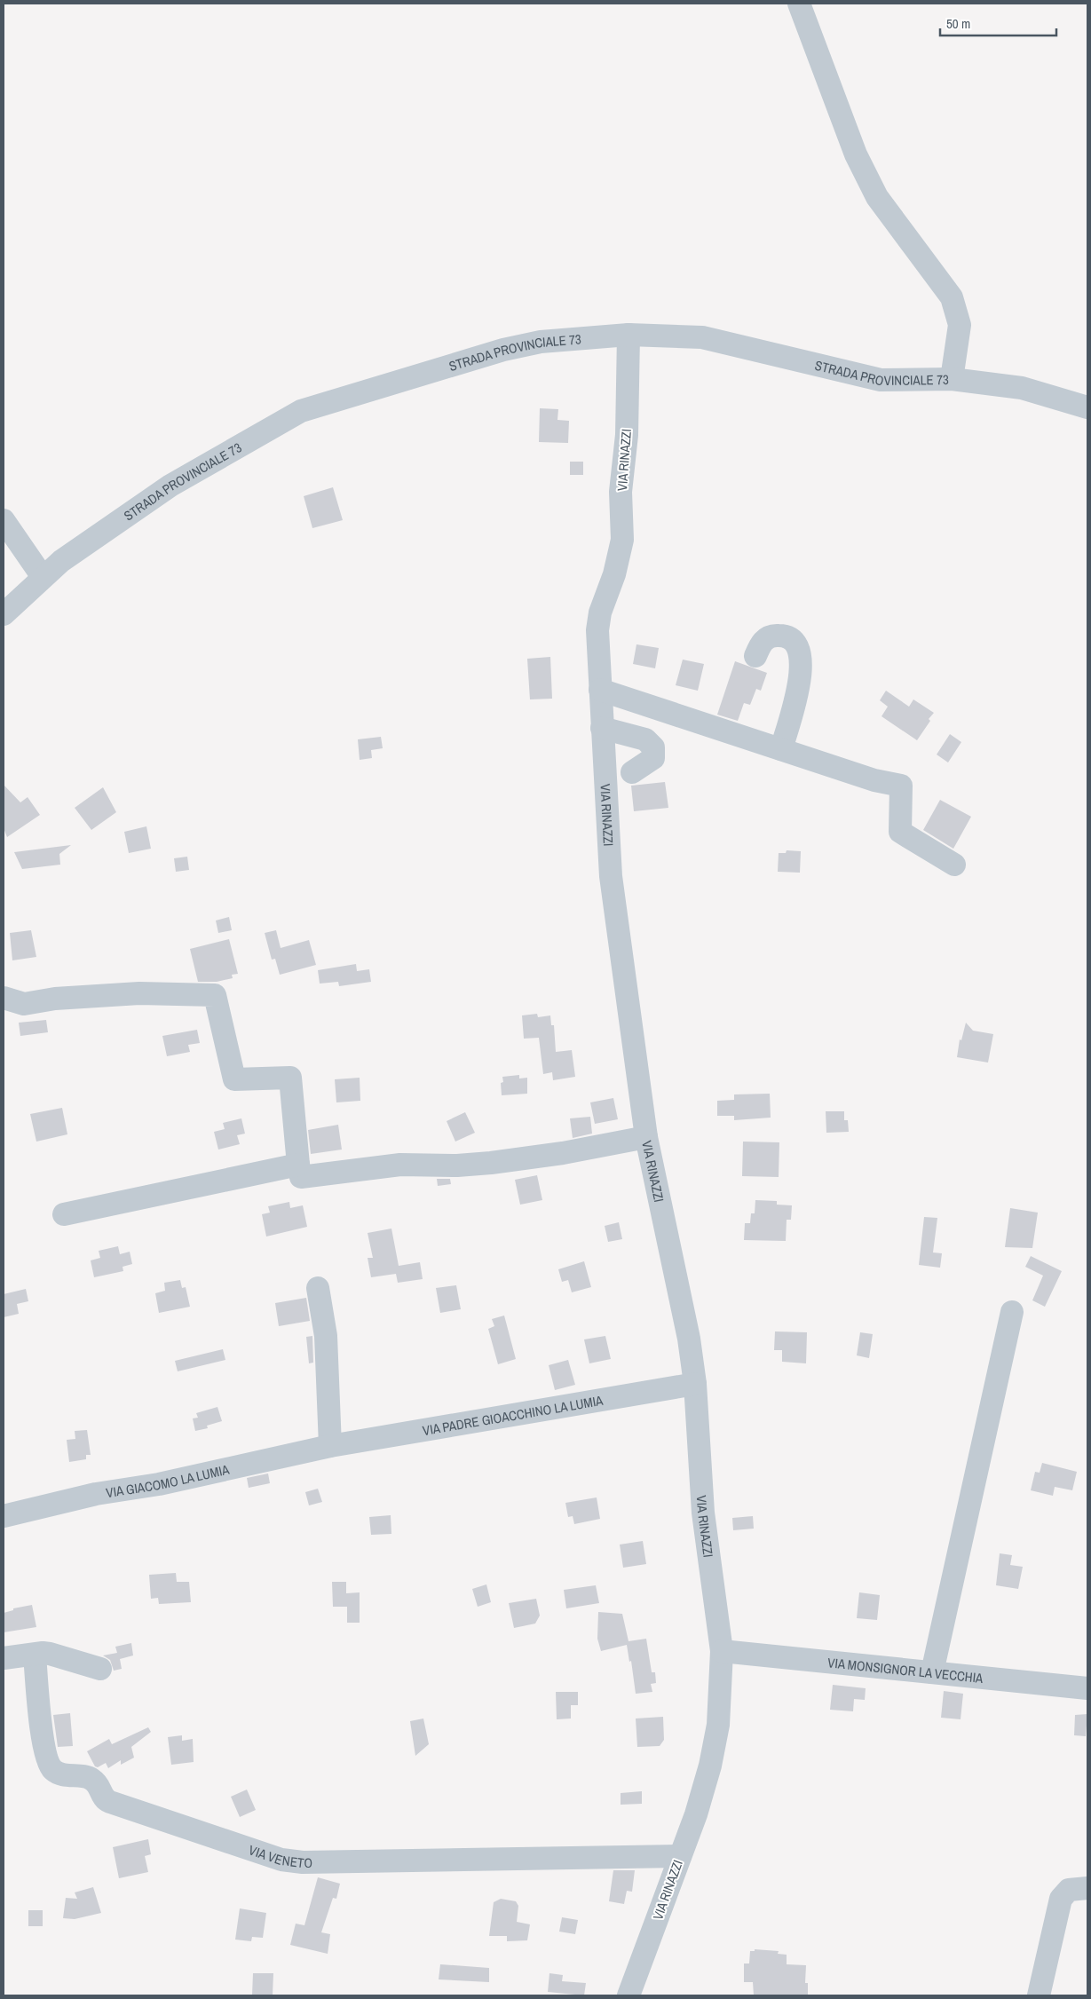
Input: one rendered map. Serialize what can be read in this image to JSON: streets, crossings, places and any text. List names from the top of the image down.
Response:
{
  "streets": {
    "street": [
      "STRADA PROVINCIALE 73",
      "VIA RINAZZI",
      "VIA PADRE GIOACCHINO LA LUMIA",
      "VIA GIACOMO LA LUMIA",
      "VIA MONSIGNOR LA VECCHIA",
      "VIA VENETO"
    ]
  },
  "crossings": [
    ["STRADA PROVINCIALE 73", "VIA RINAZZI"],
    ["VIA RINAZZI", "VIA PADRE GIOACCHINO LA LUMIA"],
    ["VIA RINAZZI", "VIA MONSIGNOR LA VECCHIA"],
    ["VIA RINAZZI", "VIA VENETO"],
    ["VIA PADRE GIOACCHINO LA LUMIA", "VIA GIACOMO LA LUMIA"]
  ],
  "scale_bar": "50 m"
}
